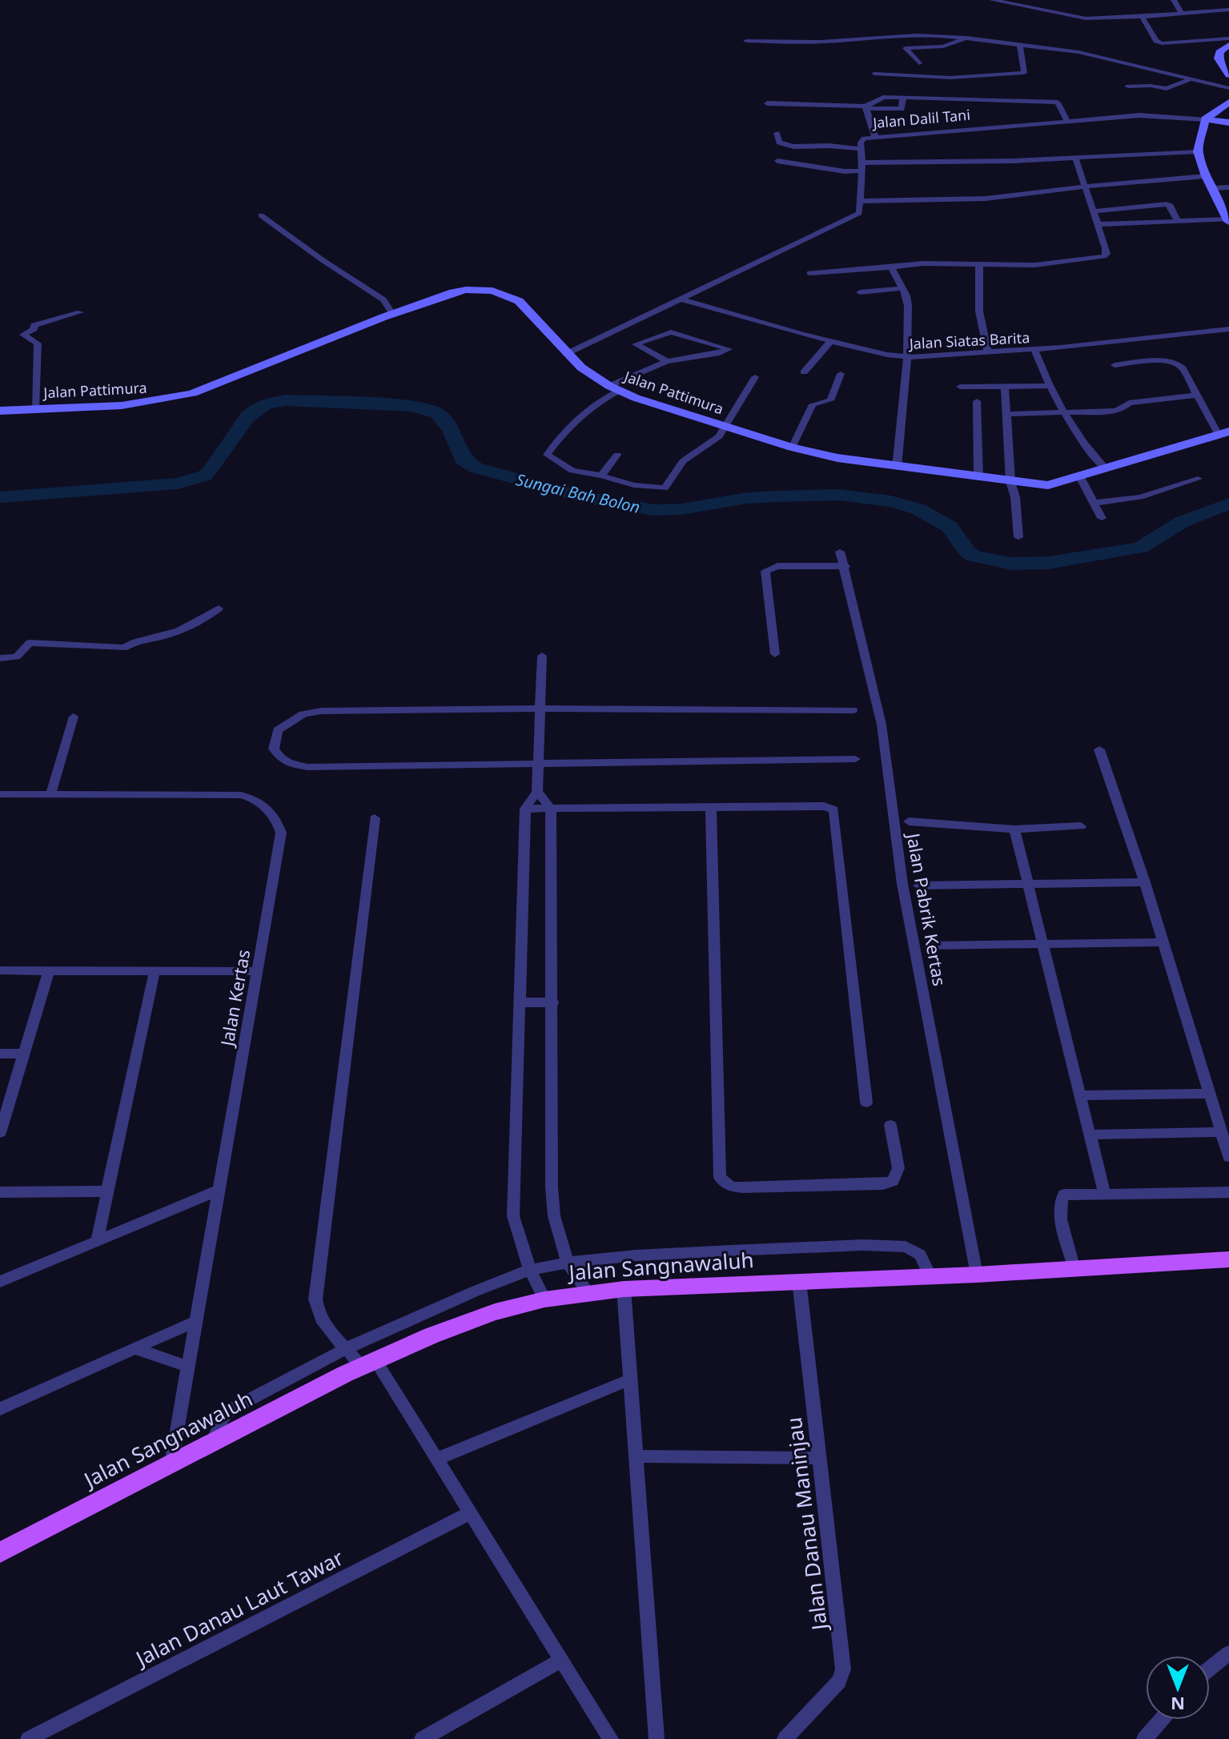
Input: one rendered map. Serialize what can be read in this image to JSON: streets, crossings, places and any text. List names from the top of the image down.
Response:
{
  "streets": {
    "main road": ["Jalan Sangnawaluh"],
    "street": [
      "Jalan Dalil Tani",
      "Jalan Siatas Barita",
      "Jalan Pattimura",
      "Jalan Pabrik Kertas",
      "Jalan Kertas",
      "Jalan Danau Maninjau",
      "Jalan Danau Laut Tawar"
    ]
  },
  "crossings": [
    ["Jalan Pabrik Kertas", "Jalan Sangnawaluh"],
    ["Jalan Kertas", "Jalan Sangnawaluh"],
    ["Jalan Sangnawaluh", "Jalan Danau Maninjau"]
  ],
  "water": ["Sungai Bah Bolon"],
  "north": "bottom"
}
